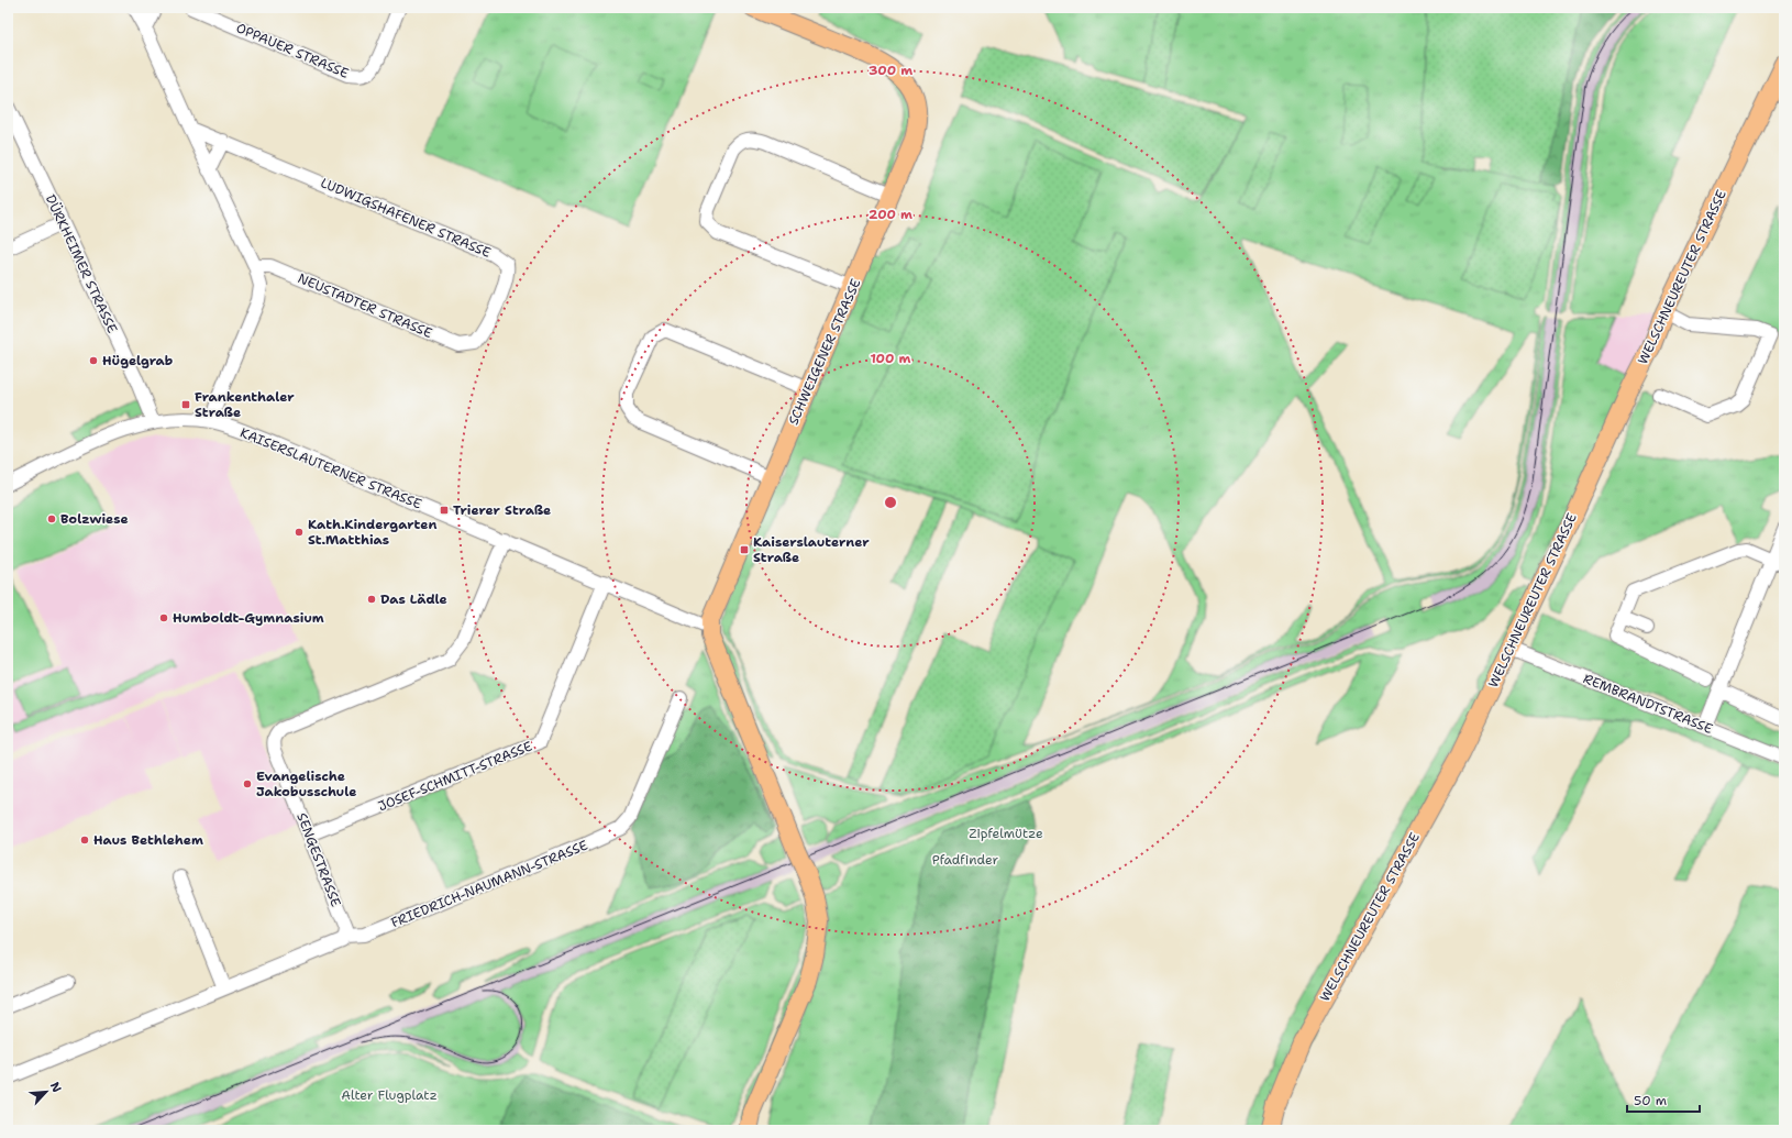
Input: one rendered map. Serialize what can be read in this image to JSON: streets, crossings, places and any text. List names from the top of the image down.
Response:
{
  "streets": {
    "main road": ["WELSCHNEUREUTER STRASSE", "SCHWEIGENER STRASSE"],
    "street": [
      "OPPAUER STRASSE",
      "LUDWIGSHAFENER STRASSE",
      "DÜRKHEIMER STRASSE",
      "NEUSTADTER STRASSE",
      "KAISERSLAUTERNER STRASSE",
      "REMBRANDTSTRASSE",
      "JOSEF-SCHMITT-STRASSE",
      "SENGESTRASSE",
      "FRIEDRICH-NAUMANN-STRASSE"
    ]
  },
  "crossings": [
    ["LUDWIGSHAFENER STRASSE", "NEUSTADTER STRASSE"],
    ["DÜRKHEIMER STRASSE", "KAISERSLAUTERNER STRASSE"],
    ["WELSCHNEUREUTER STRASSE", "REMBRANDTSTRASSE"],
    ["SCHWEIGENER STRASSE", "KAISERSLAUTERNER STRASSE"],
    ["KAISERSLAUTERNER STRASSE", "JOSEF-SCHMITT-STRASSE"],
    ["KAISERSLAUTERNER STRASSE", "SENGESTRASSE"],
    ["JOSEF-SCHMITT-STRASSE", "SENGESTRASSE"],
    ["SENGESTRASSE", "FRIEDRICH-NAUMANN-STRASSE"]
  ],
  "parks": ["Zipfelmütze", "Pfadfinder", "Alter Flugplatz"],
  "places": {
    "other": [
      "Hügelgrab",
      "Bolzwiese",
      "Kath.Kindergarten St.Matthias",
      "Das Lädle",
      "Humboldt-Gymnasium",
      "Evangelische Jakobusschule",
      "Haus Bethlehem"
    ],
    "transit": ["Frankenthaler Straße", "Trierer Straße", "Kaiserslauterner Straße"]
  },
  "scale_bar": "50 m",
  "north": "top right",
  "rings": ["300 m", "200 m", "100 m"]
}
